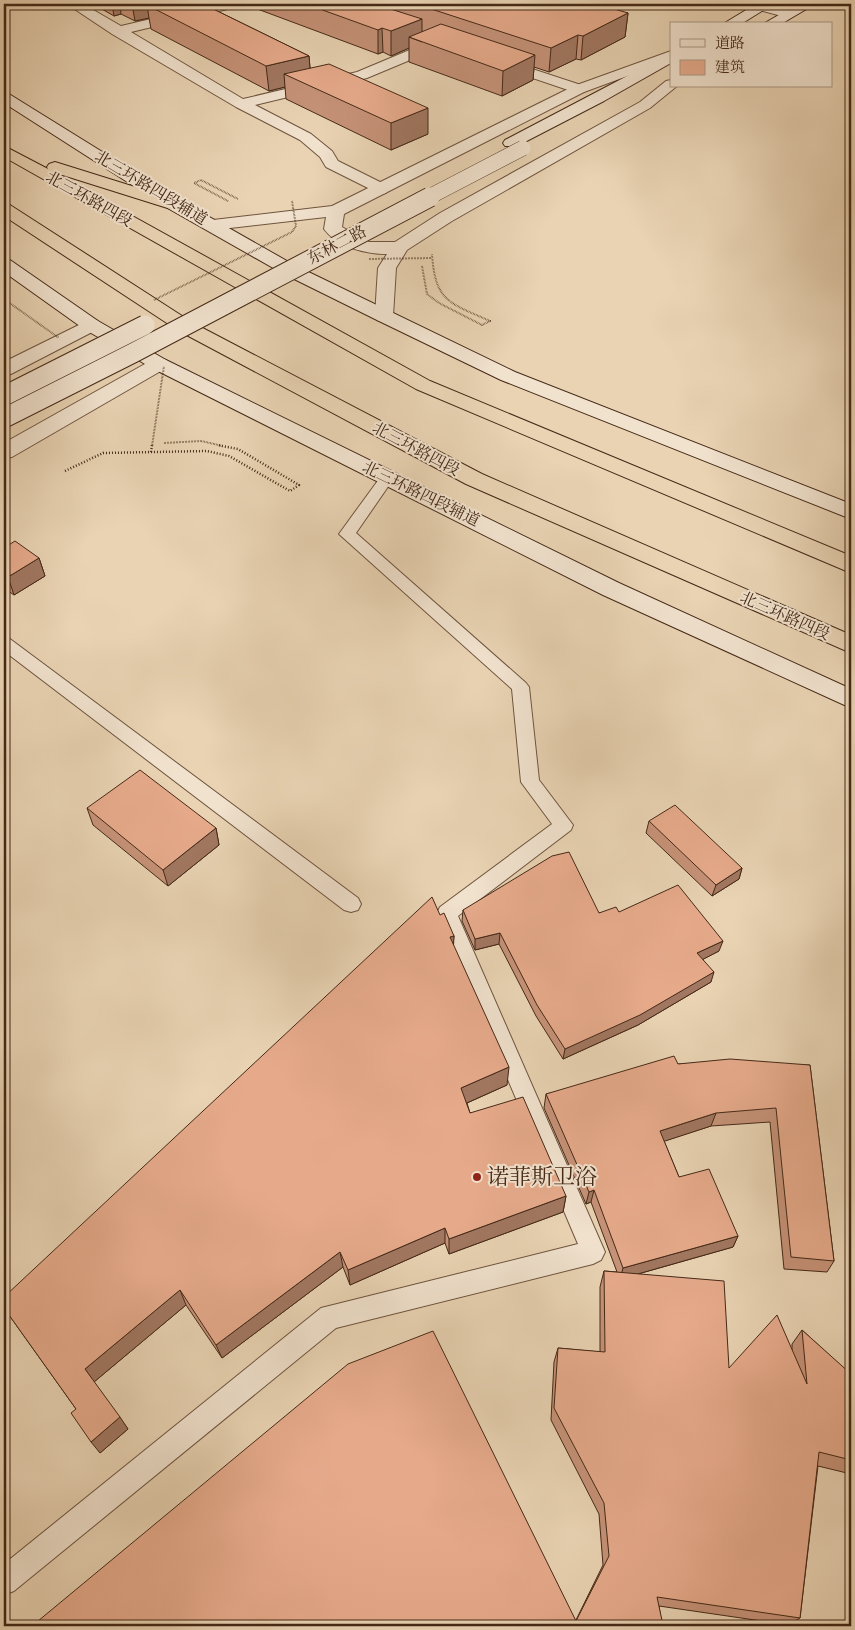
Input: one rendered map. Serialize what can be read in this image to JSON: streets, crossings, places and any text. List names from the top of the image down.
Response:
{
  "streets": {
    "highway": ["北三环路四段"],
    "main road": ["北三环路四段辅道", "东林二路"]
  },
  "places": ["诺菲斯卫浴"],
  "legend": ["道路", "建筑"]
}
